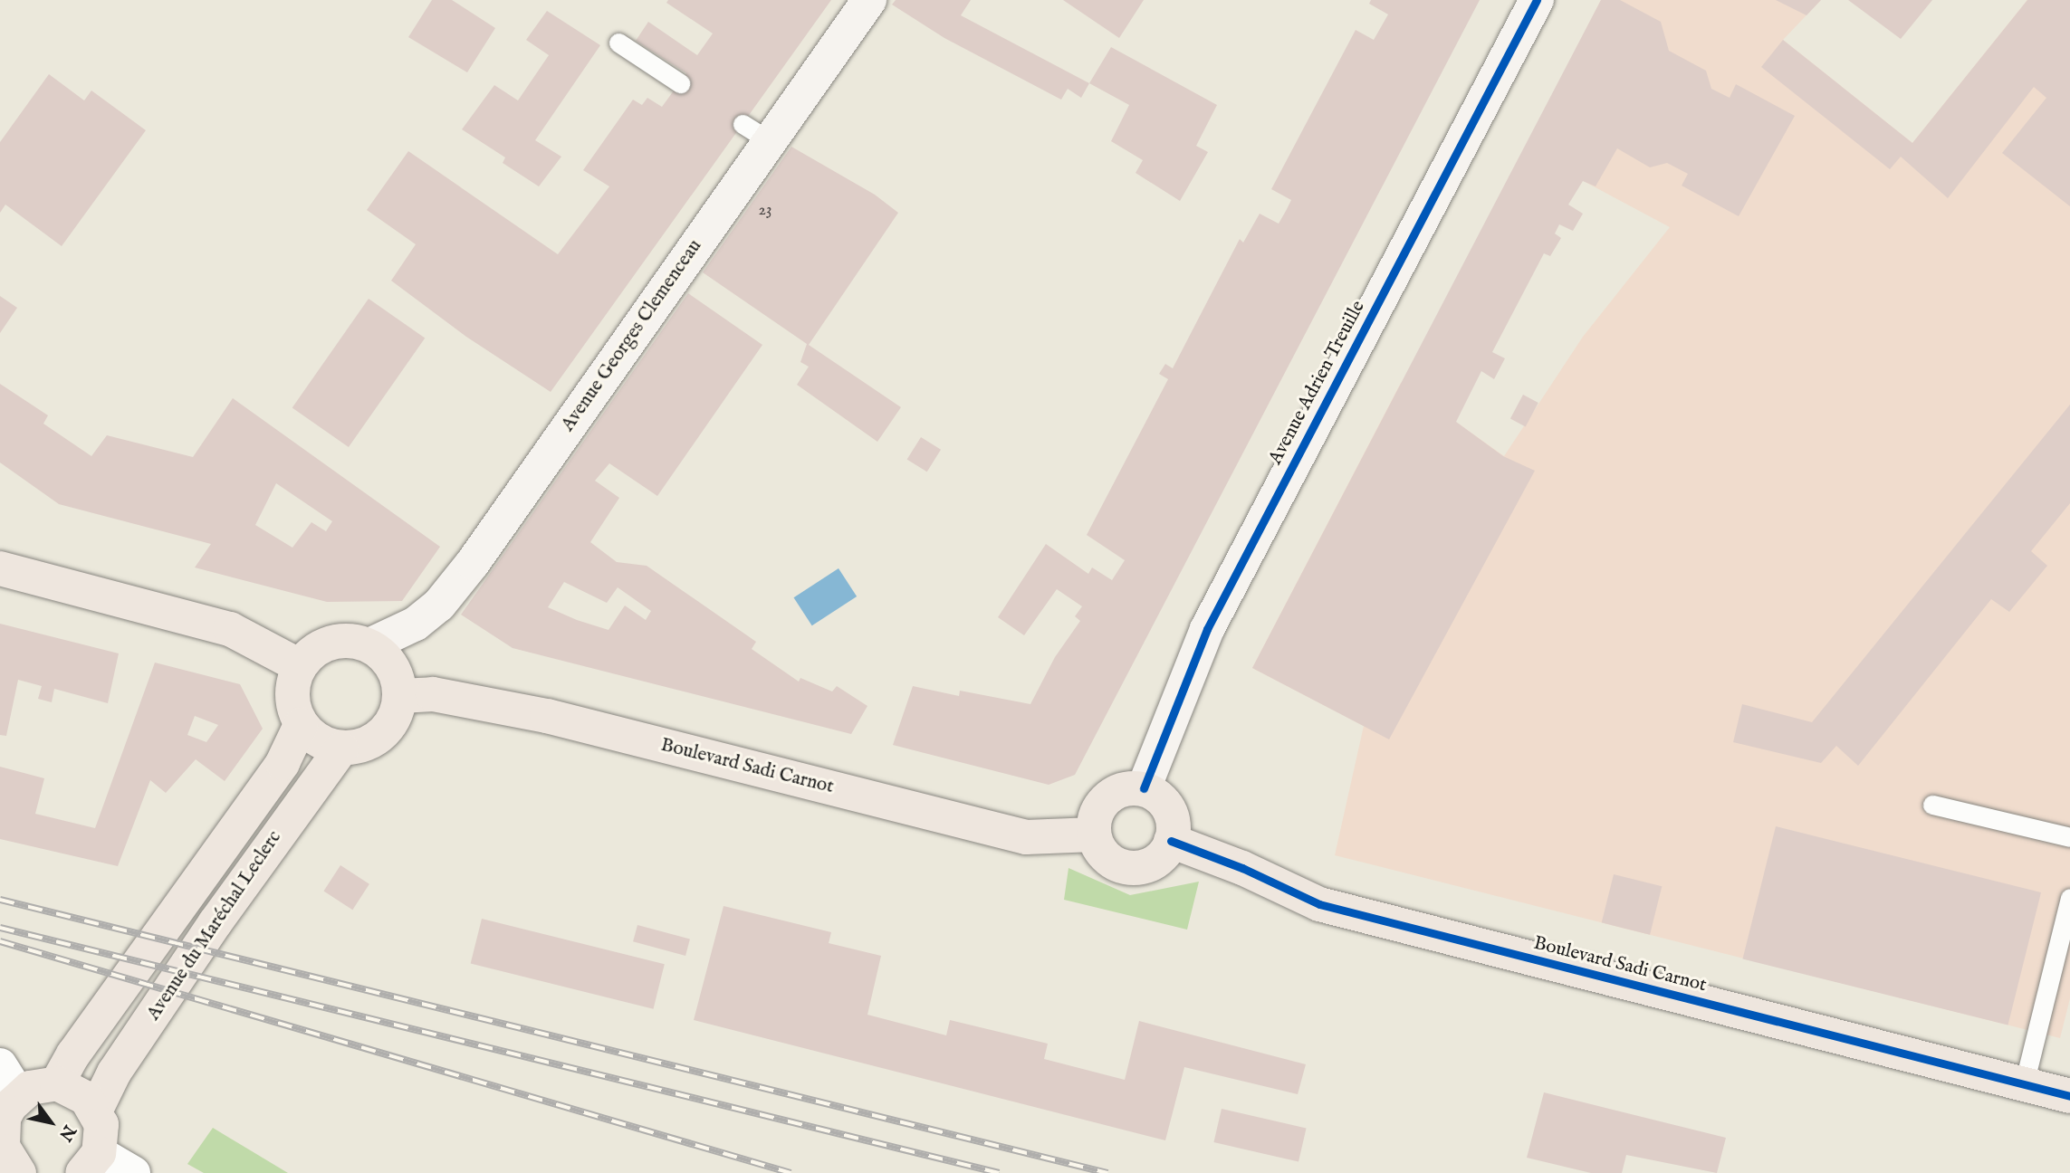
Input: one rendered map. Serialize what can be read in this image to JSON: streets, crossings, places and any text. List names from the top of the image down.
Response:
{
  "streets": {
    "main road": ["Boulevard Sadi Carnot", "Avenue du Maréchal Leclerc"],
    "street": ["Avenue Georges Clemenceau", "Avenue Adrien Treuille"]
  },
  "crossings": [
    ["Avenue Georges Clemenceau", "Boulevard Sadi Carnot"],
    ["Avenue Georges Clemenceau", "Avenue du Maréchal Leclerc"],
    ["Avenue Adrien Treuille", "Boulevard Sadi Carnot"],
    ["Boulevard Sadi Carnot", "Avenue du Maréchal Leclerc"]
  ],
  "house_numbers": ["23"],
  "north": "bottom right"
}
